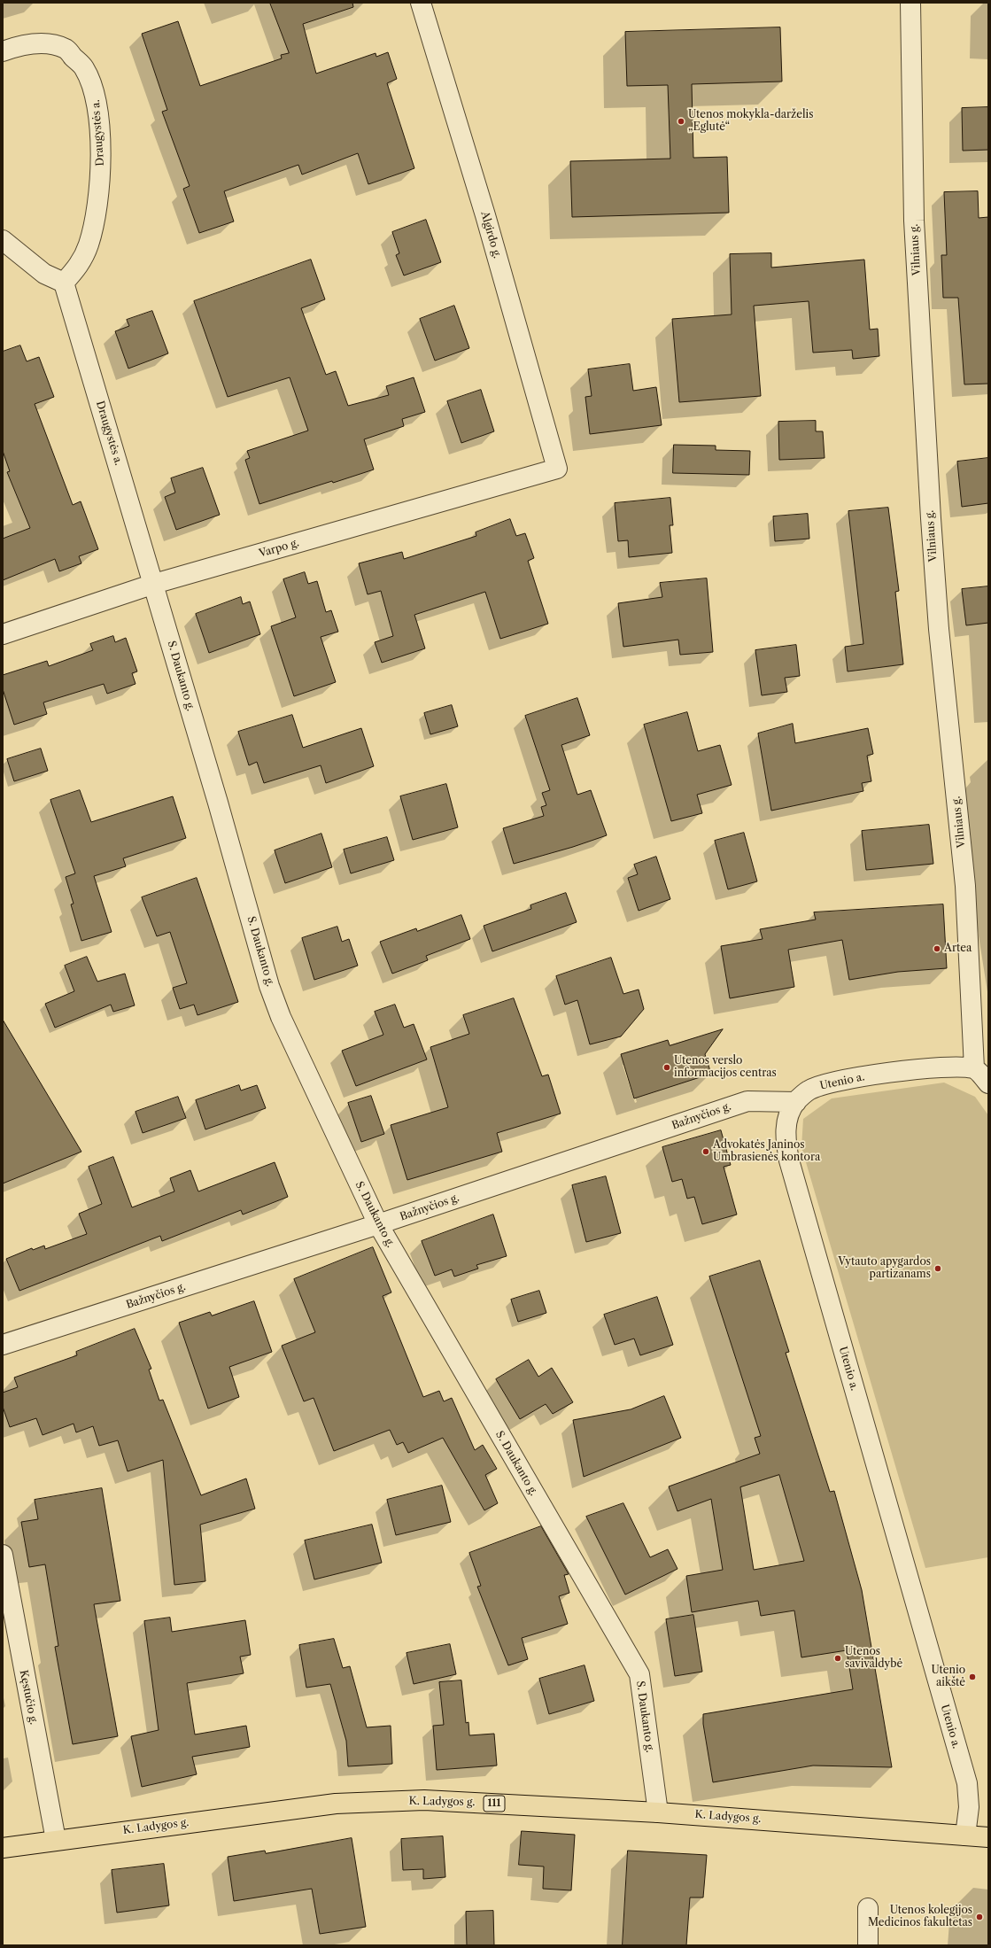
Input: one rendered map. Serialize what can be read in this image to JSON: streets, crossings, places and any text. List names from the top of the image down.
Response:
{
  "streets": {
    "main road": ["K. Ladygos g.", "111"],
    "street": [
      "Draugystės a.",
      "Algirdo g.",
      "Vilniaus g.",
      "Varpo g.",
      "S. Daukanto g.",
      "Utenio a.",
      "Bažnyčios g.",
      "Kęstučio g."
    ]
  },
  "crossings": [
    ["Draugystės a.", "Varpo g."],
    ["Draugystės a.", "S. Daukanto g."],
    ["Algirdo g.", "Varpo g."],
    ["Vilniaus g.", "Utenio a."],
    ["Varpo g.", "S. Daukanto g."],
    ["S. Daukanto g.", "Bažnyčios g."],
    ["S. Daukanto g.", "K. Ladygos g."],
    ["Utenio a.", "Bažnyčios g."],
    ["Utenio a.", "K. Ladygos g."],
    ["Kęstučio g.", "K. Ladygos g."]
  ],
  "places": [
    "Utenos mokykla-darželis „Eglutė“",
    "Artea",
    "Utenos verslo informacijos centras",
    "Advokatės Janinos Umbrasienės kontora",
    "Vytauto apygardos partizanams",
    "Utenos savivaldybė",
    "Utenio aikštė",
    "Utenos kolegijos Medicinos fakultetas"
  ]
}
